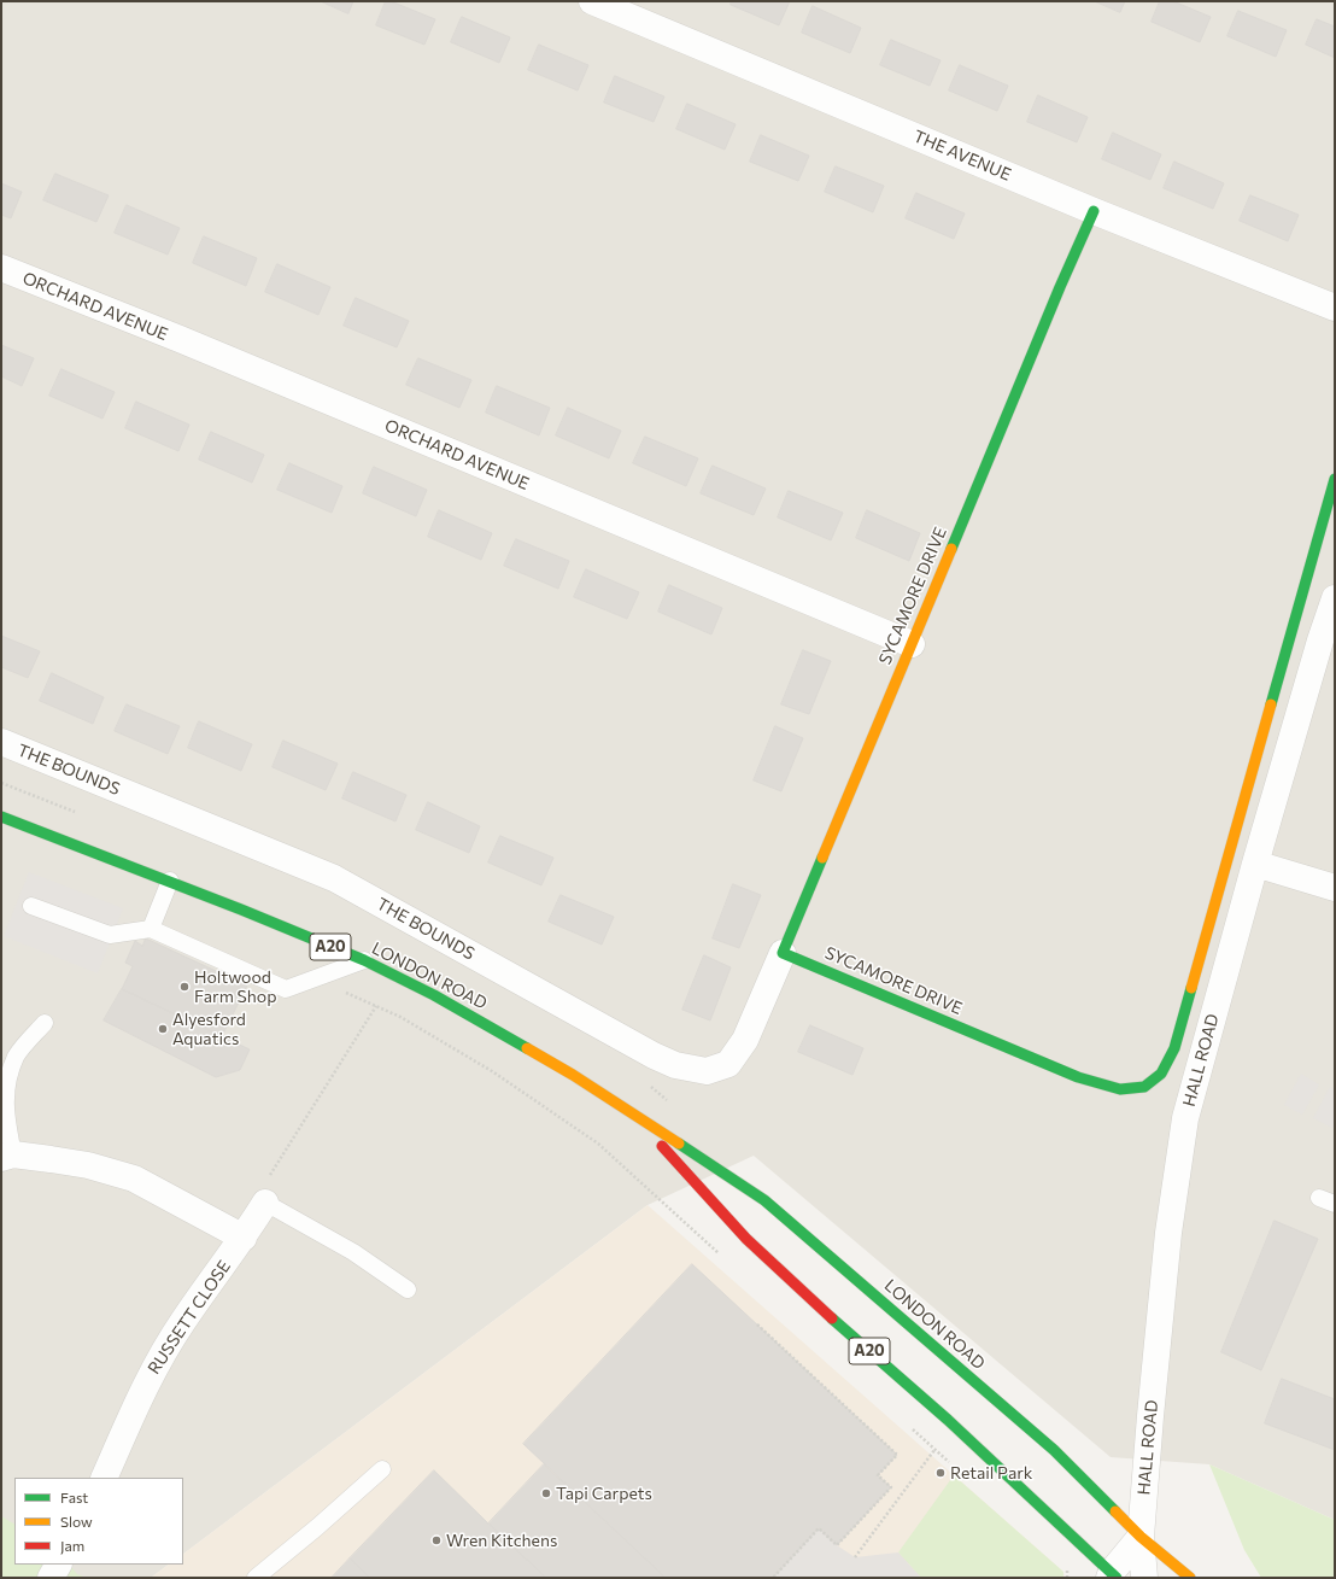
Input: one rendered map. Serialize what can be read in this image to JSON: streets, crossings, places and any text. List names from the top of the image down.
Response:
{
  "streets": {
    "main road": ["SYCAMORE DRIVE", "A20", "LONDON ROAD"],
    "street": [
      "THE AVENUE",
      "ORCHARD AVENUE",
      "THE BOUNDS",
      "HALL ROAD",
      "RUSSETT CLOSE"
    ]
  },
  "crossings": [
    ["THE AVENUE", "SYCAMORE DRIVE"],
    ["ORCHARD AVENUE", "SYCAMORE DRIVE"],
    ["SYCAMORE DRIVE", "THE BOUNDS"],
    ["LONDON ROAD", "HALL ROAD"]
  ],
  "places": [
    "Holtwood Farm Shop",
    "Alyesford Aquatics",
    "Retail Park",
    "Tapi Carpets",
    "Wren Kitchens"
  ],
  "legend": ["Fast", "Slow", "Jam"]
}
